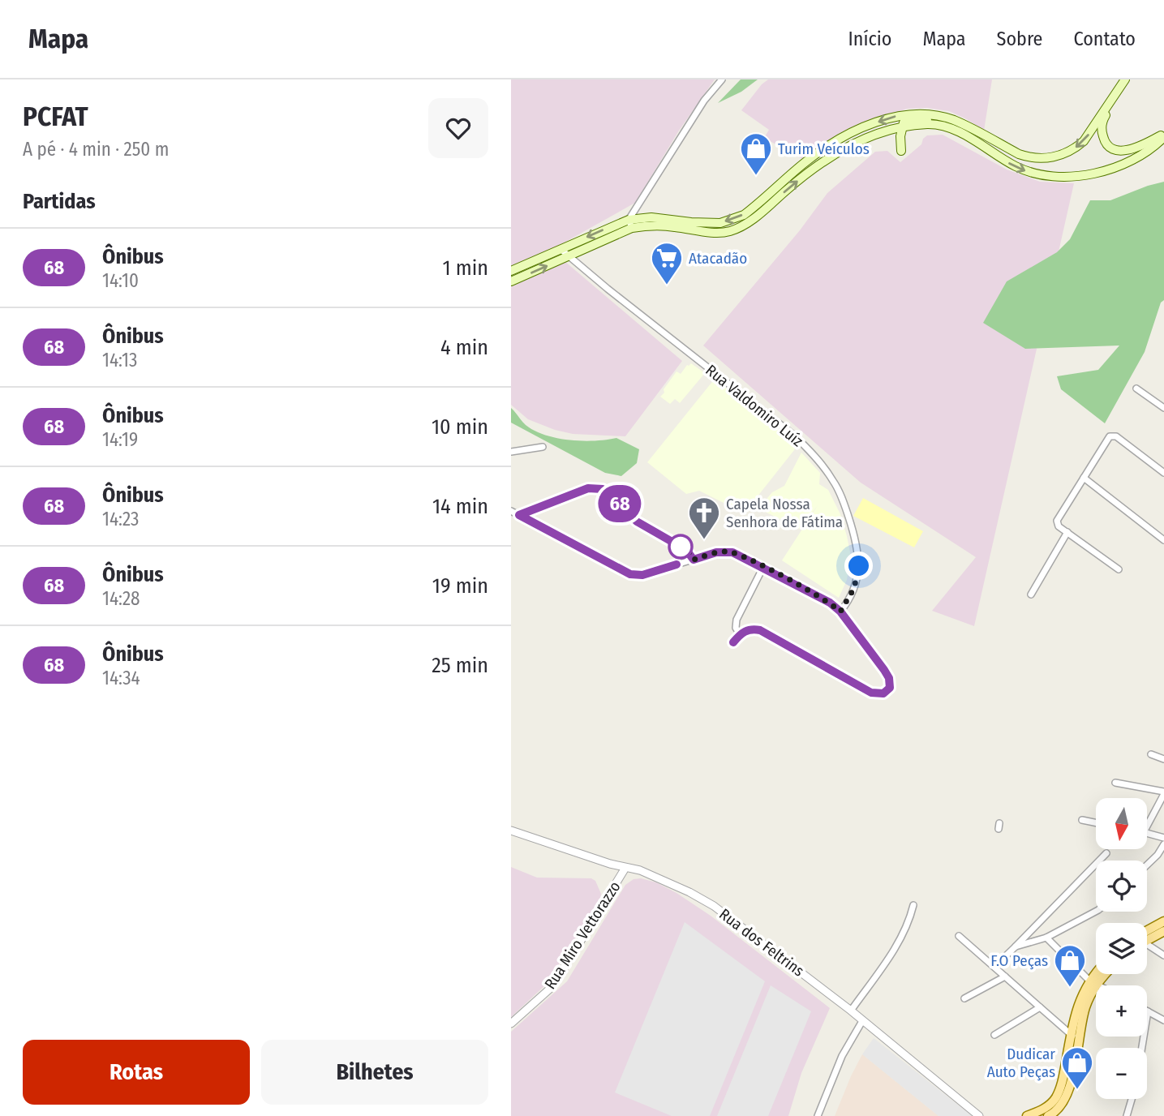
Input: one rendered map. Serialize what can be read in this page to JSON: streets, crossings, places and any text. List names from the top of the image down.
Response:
{
  "streets": {
    "street": ["Rua Valdomiro Luíz", "Rua Miro Vettorazzo", "Rua dos Feltrins"]
  },
  "crossings": [
    ["Rua Miro Vettorazzo", "Rua dos Feltrins"]
  ],
  "places": {
    "shop": ["Turim Veículos", "F.O Peças", "Dudicar Auto Peças"],
    "supermarket": ["Atacadão"],
    "church": ["Capela Nossa Senhora de Fátima"]
  },
  "lines": ["bus line 68"],
  "north": "bottom",
  "page": {
    "header": "Mapa",
    "nav": [
      "Início",
      "Mapa",
      "Sobre",
      "Contato"
    ],
    "heading": [
      ["PCFAT", "A pé · 4 min · 250 m"],
      "Partidas"
    ],
    "on_map": "68",
    "list": [
      {
        "mark": "68",
        "name": "Ônibus",
        "note": "14:10",
        "value": "1 min"
      },
      {
        "mark": "68",
        "name": "Ônibus",
        "note": "14:13",
        "value": "4 min"
      },
      {
        "mark": "68",
        "name": "Ônibus",
        "note": "14:19",
        "value": "10 min"
      },
      {
        "mark": "68",
        "name": "Ônibus",
        "note": "14:23",
        "value": "14 min"
      },
      {
        "mark": "68",
        "name": "Ônibus",
        "note": "14:28",
        "value": "19 min"
      },
      {
        "mark": "68",
        "name": "Ônibus",
        "note": "14:34",
        "value": "25 min"
      }
    ],
    "map_buttons": ["+", "−"],
    "buttons": ["Rotas", "Bilhetes"]
  }
}
